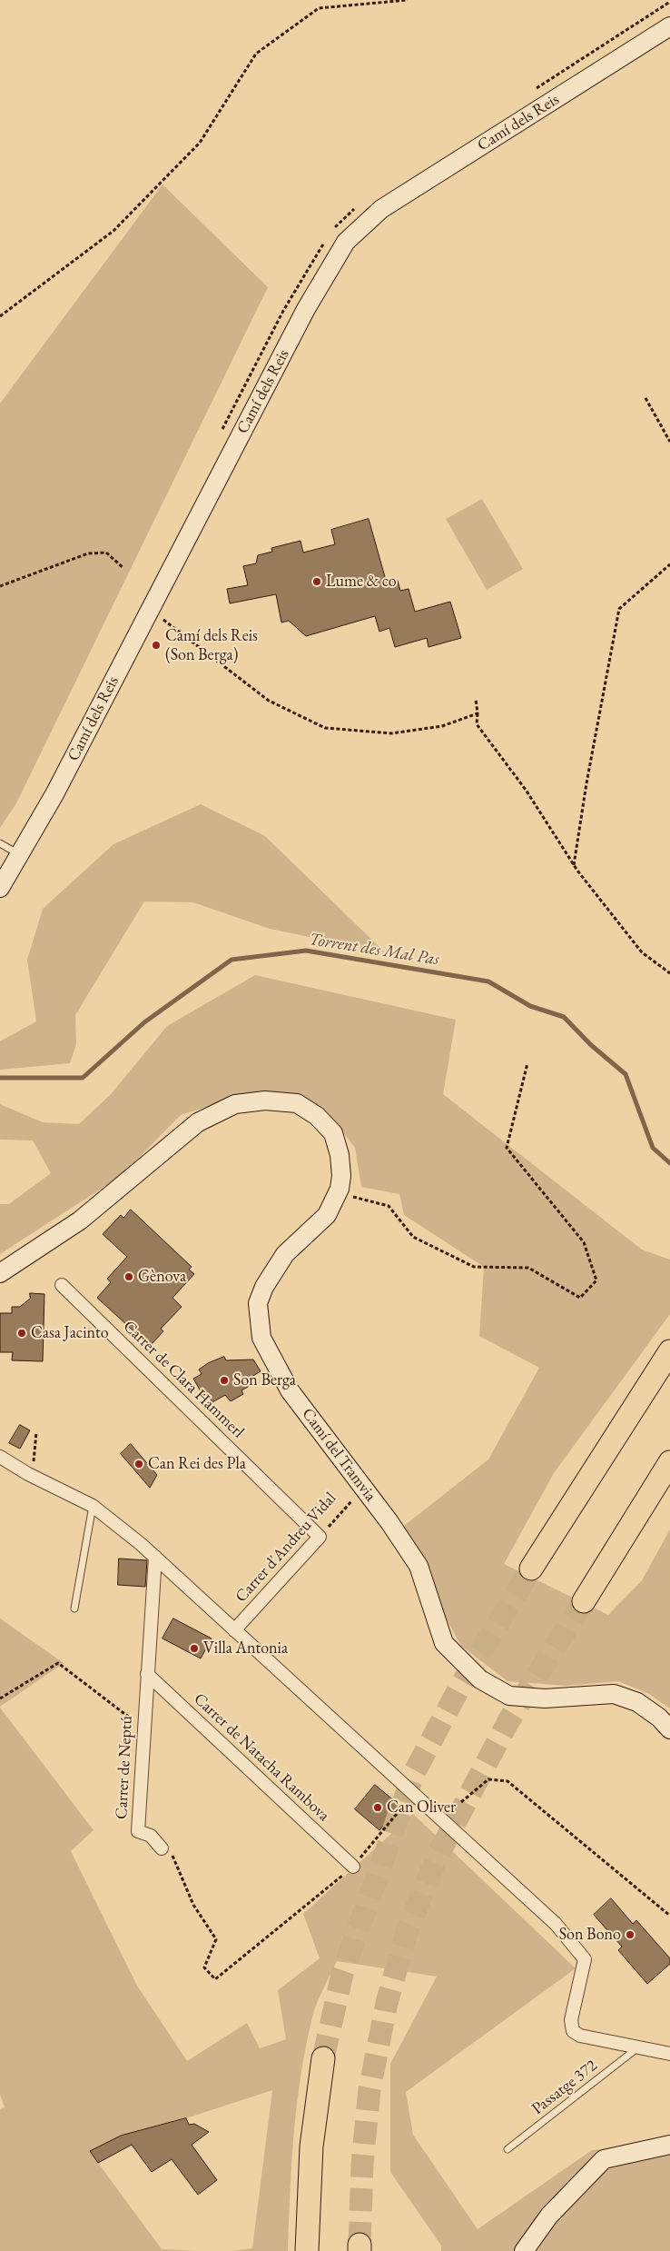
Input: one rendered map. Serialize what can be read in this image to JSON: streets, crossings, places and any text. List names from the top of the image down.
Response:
{
  "streets": {
    "street": [
      "Camí dels Reis",
      "Carrer de Clara Hammerl",
      "Camí del Tramvia",
      "Carrer d'Andreu Vidal",
      "Carrer de Natacha Rambova",
      "Carrer de Neptú"
    ],
    "lane": ["Passatge 372"]
  },
  "crossings": [
    ["Carrer de Clara Hammerl", "Carrer d'Andreu Vidal"],
    ["Camí del Tramvia", "Carrer d'Andreu Vidal"],
    ["Carrer de Natacha Rambova", "Carrer de Neptú"]
  ],
  "water": ["Torrent des Mal Pas"],
  "places": [
    "Lume & co",
    "Camí dels Reis (Son Berga)",
    "Gènova",
    "Casa Jacinto",
    "Son Berga",
    "Can Rei des Pla",
    "Villa Antonia",
    "Can Oliver",
    "Son Bono"
  ]
}
